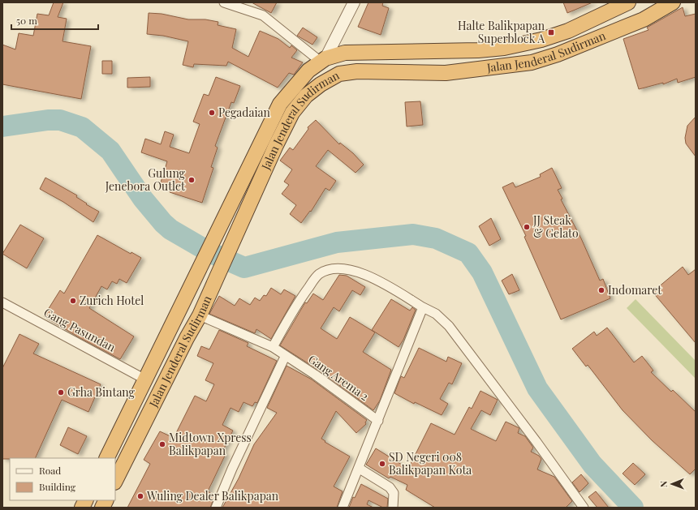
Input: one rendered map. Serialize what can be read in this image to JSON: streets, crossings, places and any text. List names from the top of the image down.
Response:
{
  "streets": {
    "highway": ["Jalan Jenderal Sudirman"],
    "street": ["Gang Pasundan", "Gang Arema 2"]
  },
  "crossings": [
    ["Jalan Jenderal Sudirman", "Gang Pasundan"],
    ["Jalan Jenderal Sudirman", "Gang Arema 2"]
  ],
  "places": {
    "transit": ["Halte Balikpapan Superblock A"],
    "other": [
      "Pegadaian",
      "Gulung Jenebora Outlet",
      "JJ Steak & Gelato",
      "Indomaret",
      "Zurich Hotel",
      "Grha Bintang",
      "Midtown Xpress Balikpapan",
      "SD Negeri 008 Balikpapan Kota",
      "Wuling Dealer Balikpapan"
    ]
  },
  "legend": ["Road", "Building"],
  "scale_bar": "50 m",
  "north": "left"
}
